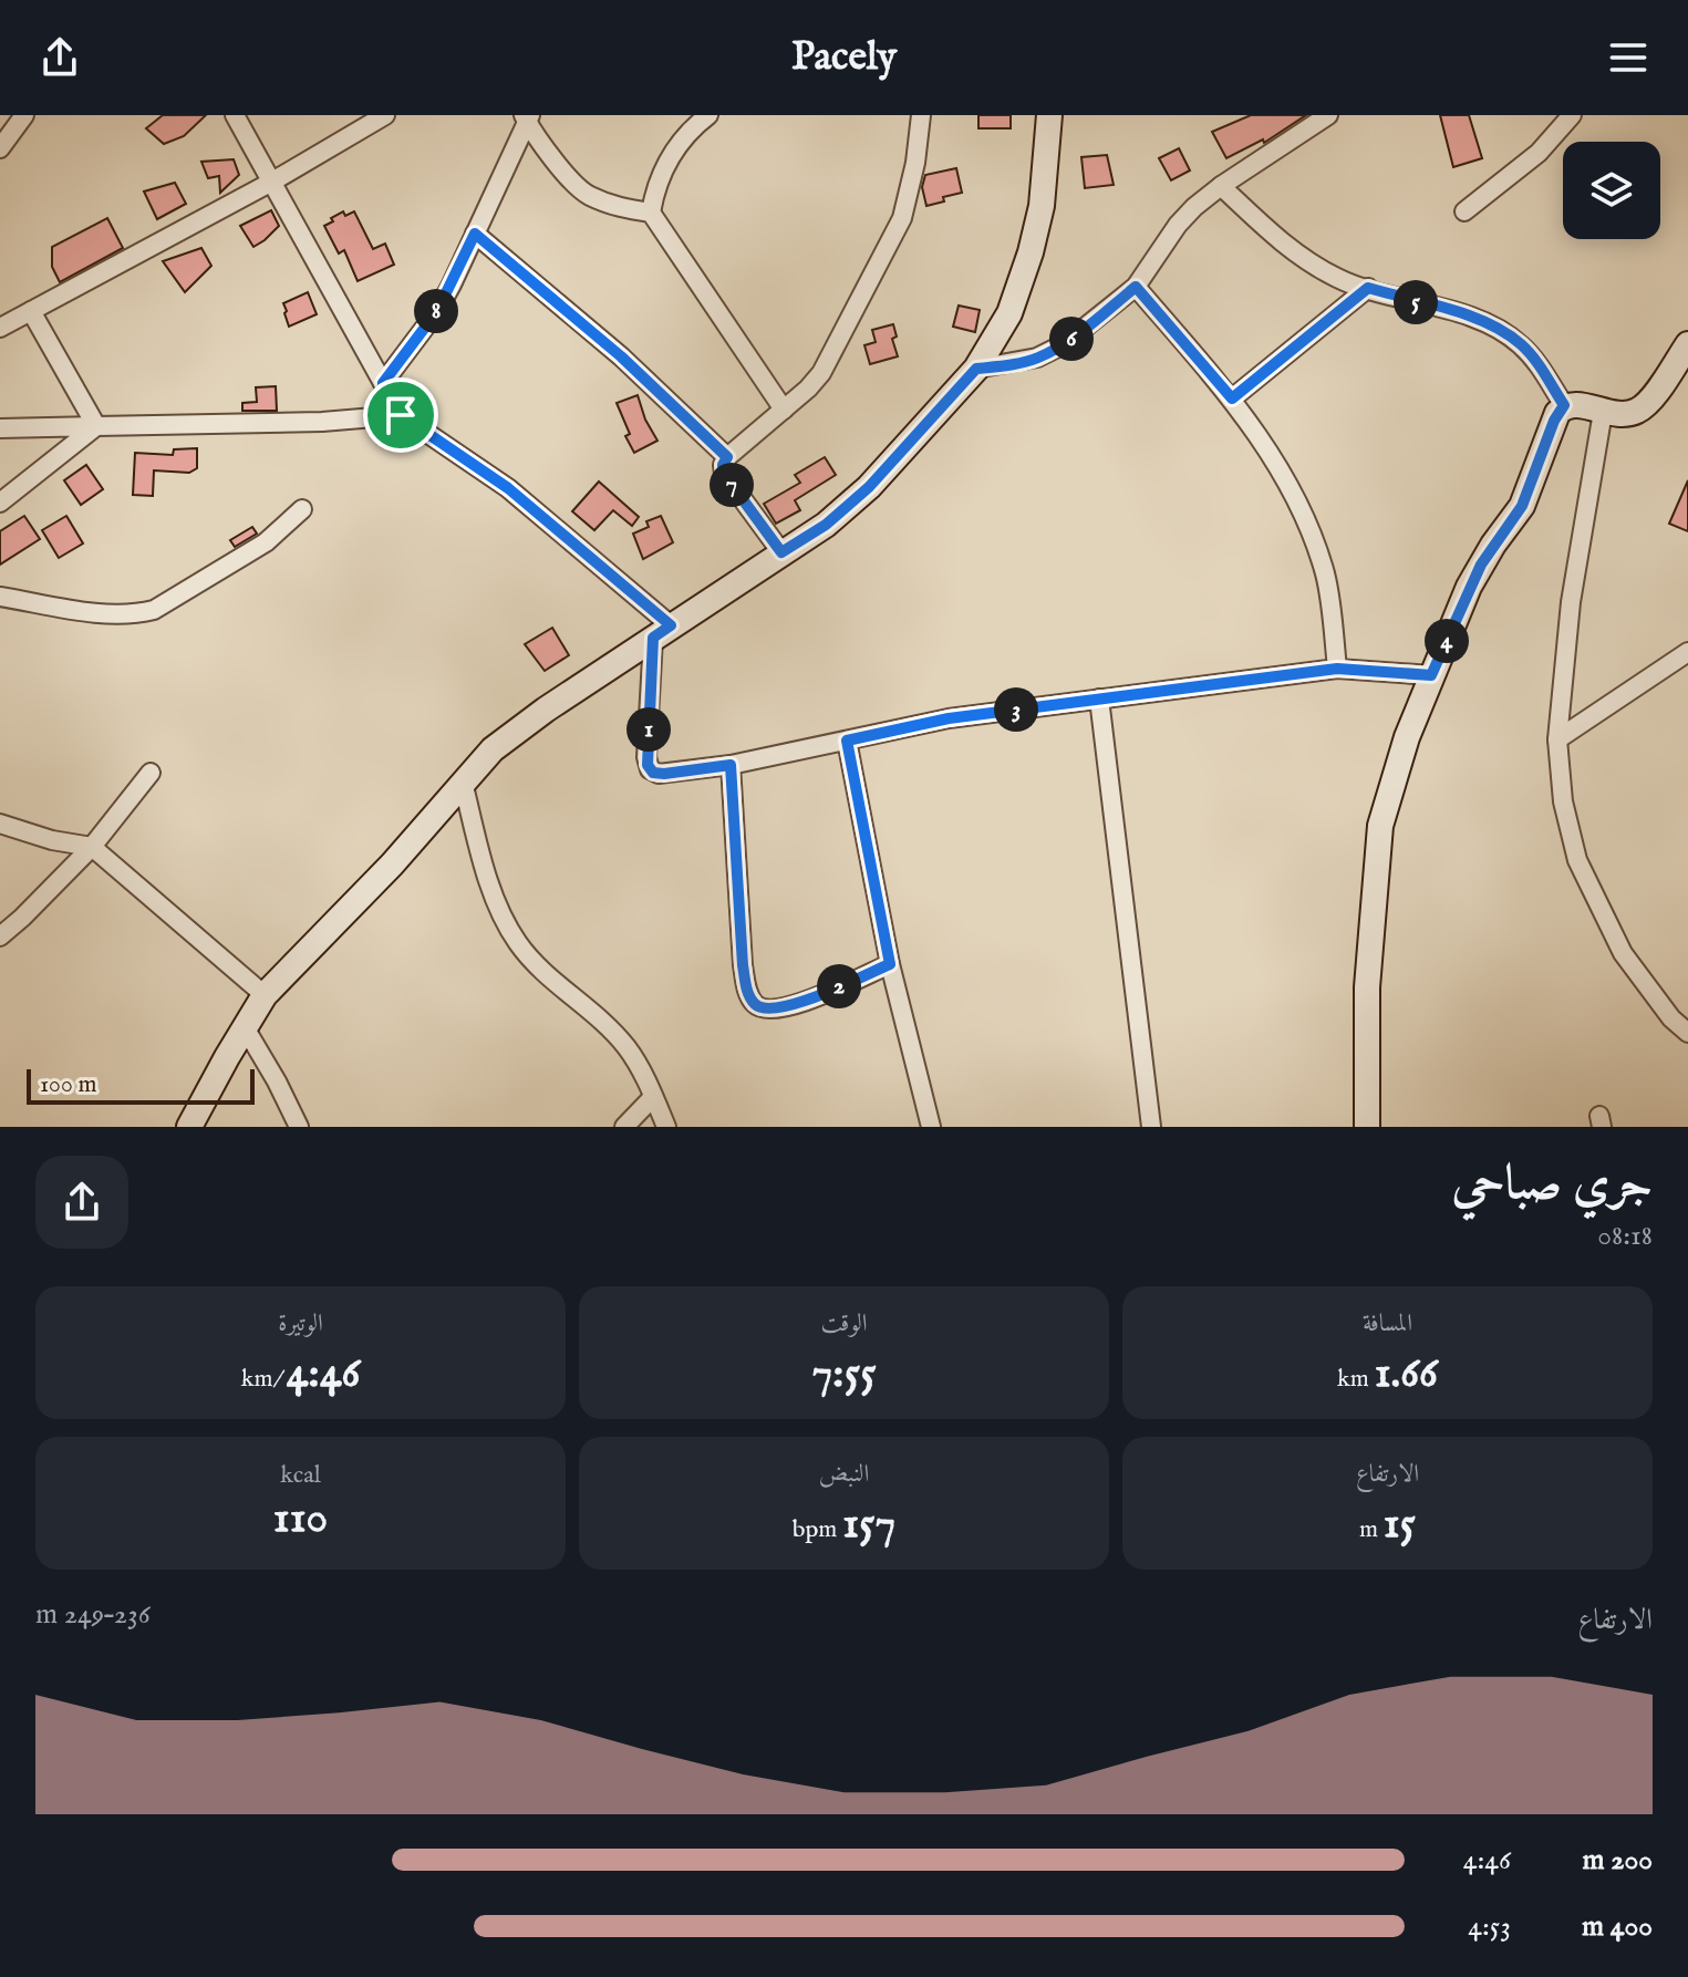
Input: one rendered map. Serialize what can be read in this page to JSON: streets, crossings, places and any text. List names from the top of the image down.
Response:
{
  "scale_bar": "100 m",
  "page": {
    "header": "Pacely",
    "pins": [
      "5",
      "8",
      "6",
      "7",
      "4",
      "3",
      "1",
      "2"
    ],
    "scale": "100 m",
    "heading": ["جري صباحي", "08:18"],
    "stats": [
      ["المسافة", "1.66 km"],
      ["الوقت", "7:55"],
      ["الوتيرة", "4:46 /km"],
      ["الارتفاع", "15 m"],
      ["النبض", "157 bpm"],
      ["kcal", "110"]
    ],
    "chart": ["الارتفاع", "236–249 m"],
    "list": [
      {
        "name": "200 m",
        "note": "4:46"
      },
      {
        "name": "400 m",
        "note": "4:53"
      }
    ]
  }
}
